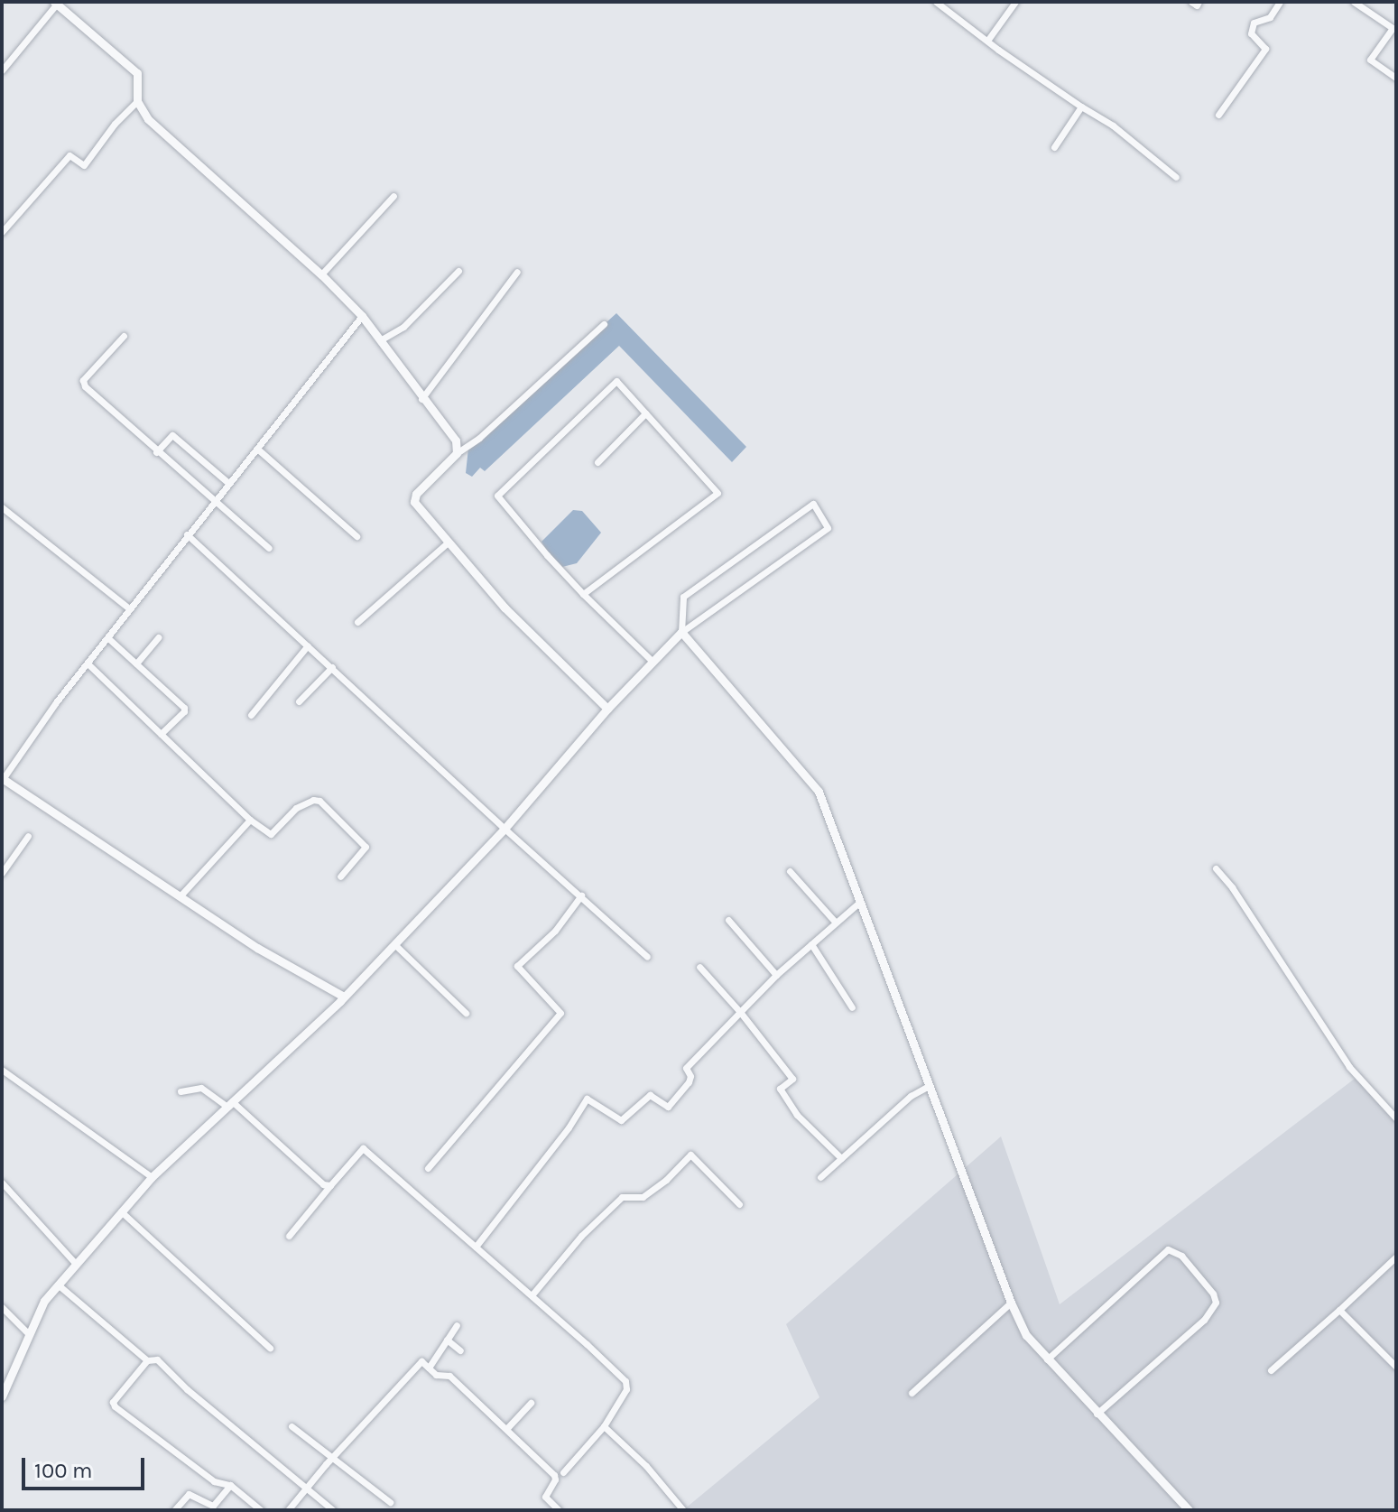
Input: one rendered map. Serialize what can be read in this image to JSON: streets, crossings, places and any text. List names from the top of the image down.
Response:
{
  "scale_bar": "100 m"
}
